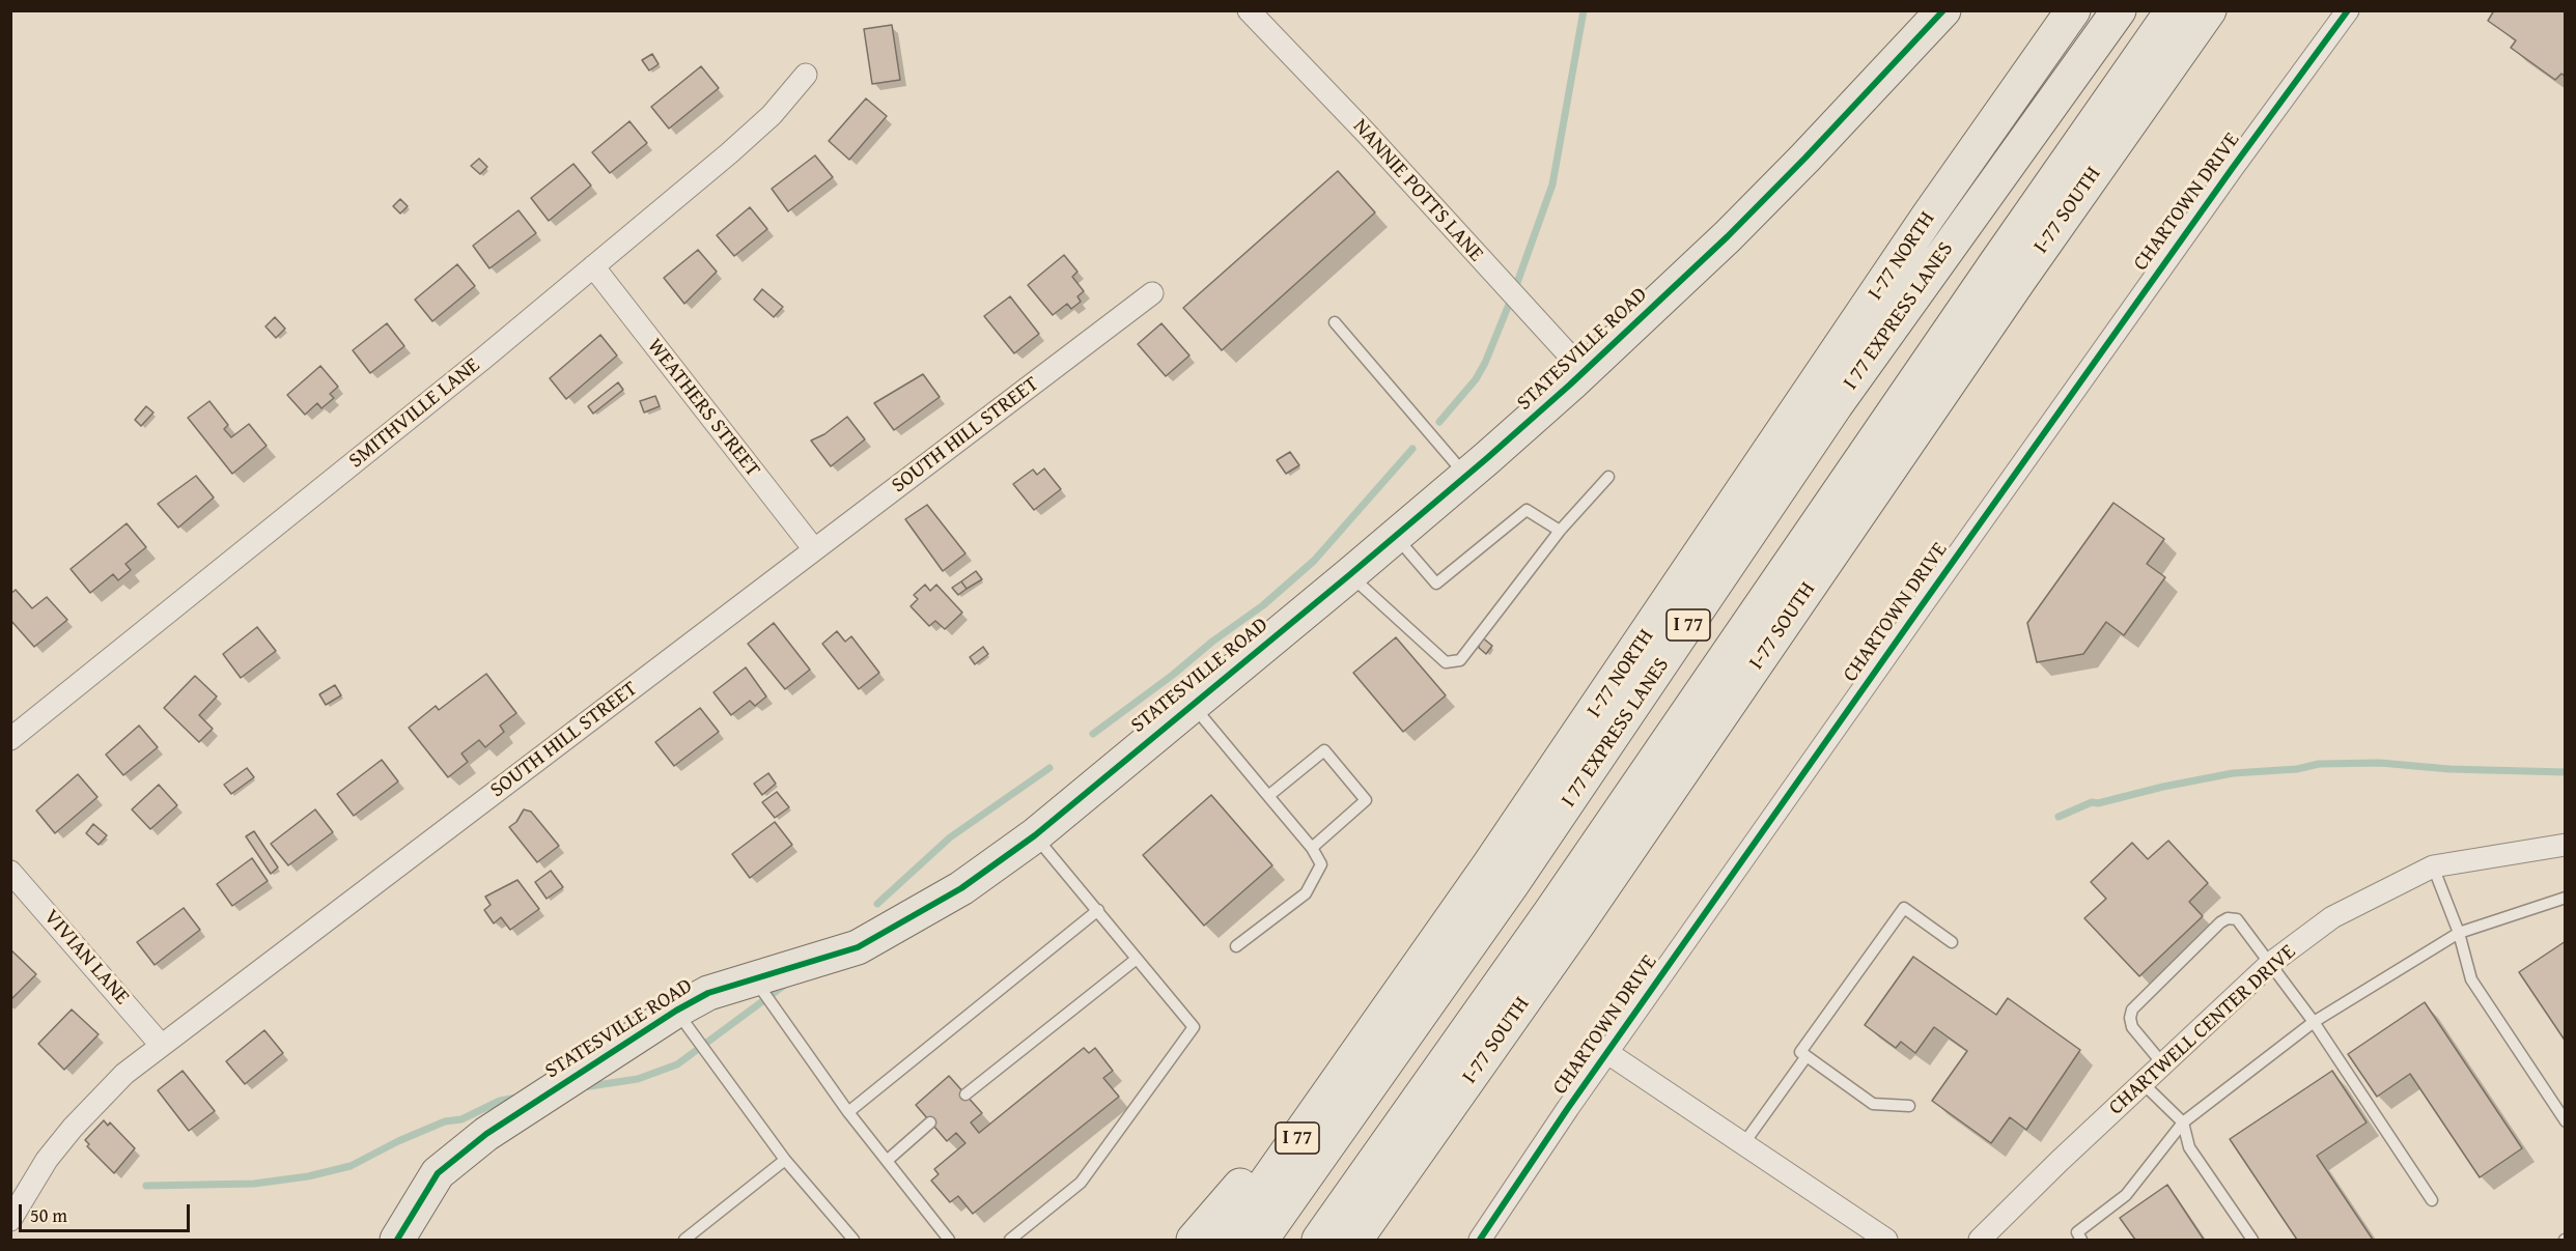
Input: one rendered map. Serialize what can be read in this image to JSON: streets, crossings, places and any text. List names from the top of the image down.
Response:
{
  "streets": {
    "main road": [
      "I-77 SOUTH",
      "I-77 NORTH",
      "I 77 EXPRESS LANES",
      "STATESVILLE ROAD",
      "I 77"
    ],
    "street": [
      "NANNIE POTTS LANE",
      "CHARTOWN DRIVE",
      "WEATHERS STREET",
      "SMITHVILLE LANE",
      "SOUTH HILL STREET",
      "VIVIAN LANE",
      "CHARTWELL CENTER DRIVE"
    ]
  },
  "crossings": [
    ["NANNIE POTTS LANE", "STATESVILLE ROAD"],
    ["WEATHERS STREET", "SMITHVILLE LANE"],
    ["WEATHERS STREET", "SOUTH HILL STREET"],
    ["SOUTH HILL STREET", "VIVIAN LANE"]
  ],
  "scale_bar": "50 m"
}
